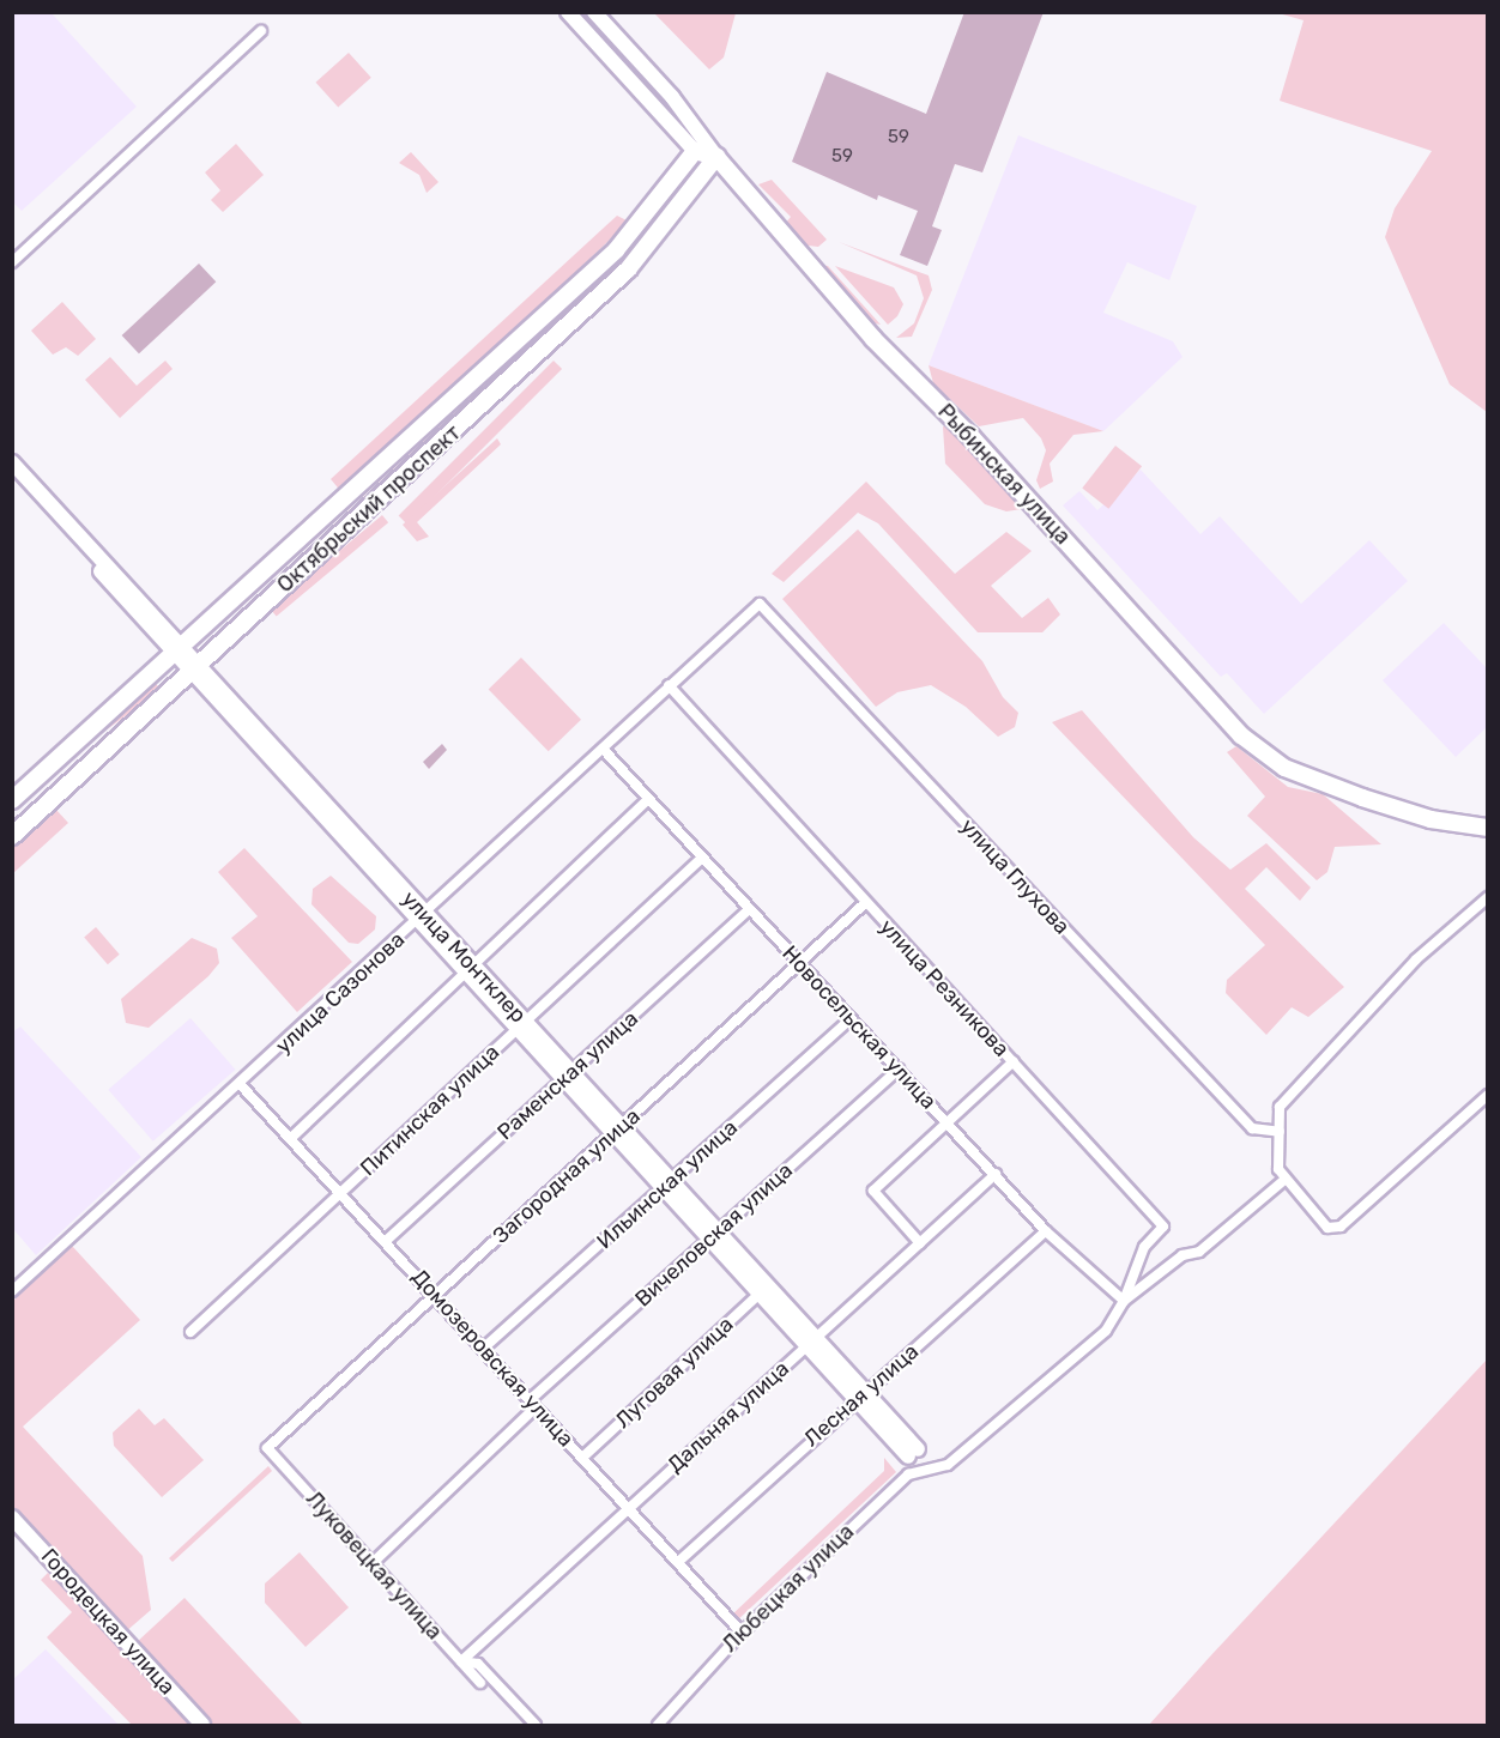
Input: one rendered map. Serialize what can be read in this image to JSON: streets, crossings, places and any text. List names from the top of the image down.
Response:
{
  "streets": {
    "main road": ["Рыбинская улица", "Октябрьский проспект"],
    "street": [
      "улица Глухова",
      "улица Монтклер",
      "улица Резникова",
      "улица Сазонова",
      "Новосельская улица",
      "Раменская улица",
      "Питинская улица",
      "Загородная улица",
      "Ильинская улица",
      "Вичеловская улица",
      "Домозеровская улица",
      "Луговая улица",
      "Лесная улица",
      "Дальняя улица",
      "Луковецкая улица",
      "Любецкая улица",
      "Городецкая улица"
    ]
  },
  "crossings": [
    ["Рыбинская улица", "Октябрьский проспект"],
    ["Октябрьский проспект", "улица Монтклер"],
    ["улица Глухова", "улица Сазонова"],
    ["улица Монтклер", "улица Сазонова"],
    ["улица Монтклер", "Раменская улица"],
    ["улица Монтклер", "Питинская улица"],
    ["улица Монтклер", "Загородная улица"],
    ["улица Монтклер", "Ильинская улица"],
    ["улица Монтклер", "Вичеловская улица"],
    ["улица Монтклер", "Луговая улица"],
    ["улица Монтклер", "Лесная улица"],
    ["улица Монтклер", "Дальняя улица"],
    ["улица Резникова", "улица Сазонова"],
    ["улица Резникова", "Новосельская улица"],
    ["улица Резникова", "Загородная улица"],
    ["улица Резникова", "Любецкая улица"],
    ["улица Сазонова", "Новосельская улица"],
    ["улица Сазонова", "Домозеровская улица"],
    ["Новосельская улица", "Раменская улица"],
    ["Новосельская улица", "Питинская улица"],
    ["Новосельская улица", "Загородная улица"],
    ["Новосельская улица", "Ильинская улица"],
    ["Новосельская улица", "Вичеловская улица"],
    ["Новосельская улица", "Лесная улица"],
    ["Новосельская улица", "Дальняя улица"],
    ["Новосельская улица", "Любецкая улица"],
    ["Раменская улица", "Домозеровская улица"],
    ["Питинская улица", "Домозеровская улица"],
    ["Загородная улица", "Домозеровская улица"],
    ["Загородная улица", "Луковецкая улица"],
    ["Ильинская улица", "Домозеровская улица"],
    ["Вичеловская улица", "Домозеровская улица"],
    ["Домозеровская улица", "Луговая улица"],
    ["Домозеровская улица", "Лесная улица"],
    ["Домозеровская улица", "Дальняя улица"],
    ["Домозеровская улица", "Любецкая улица"],
    ["Дальняя улица", "Луковецкая улица"]
  ],
  "house_numbers": ["59", "59"]
}
